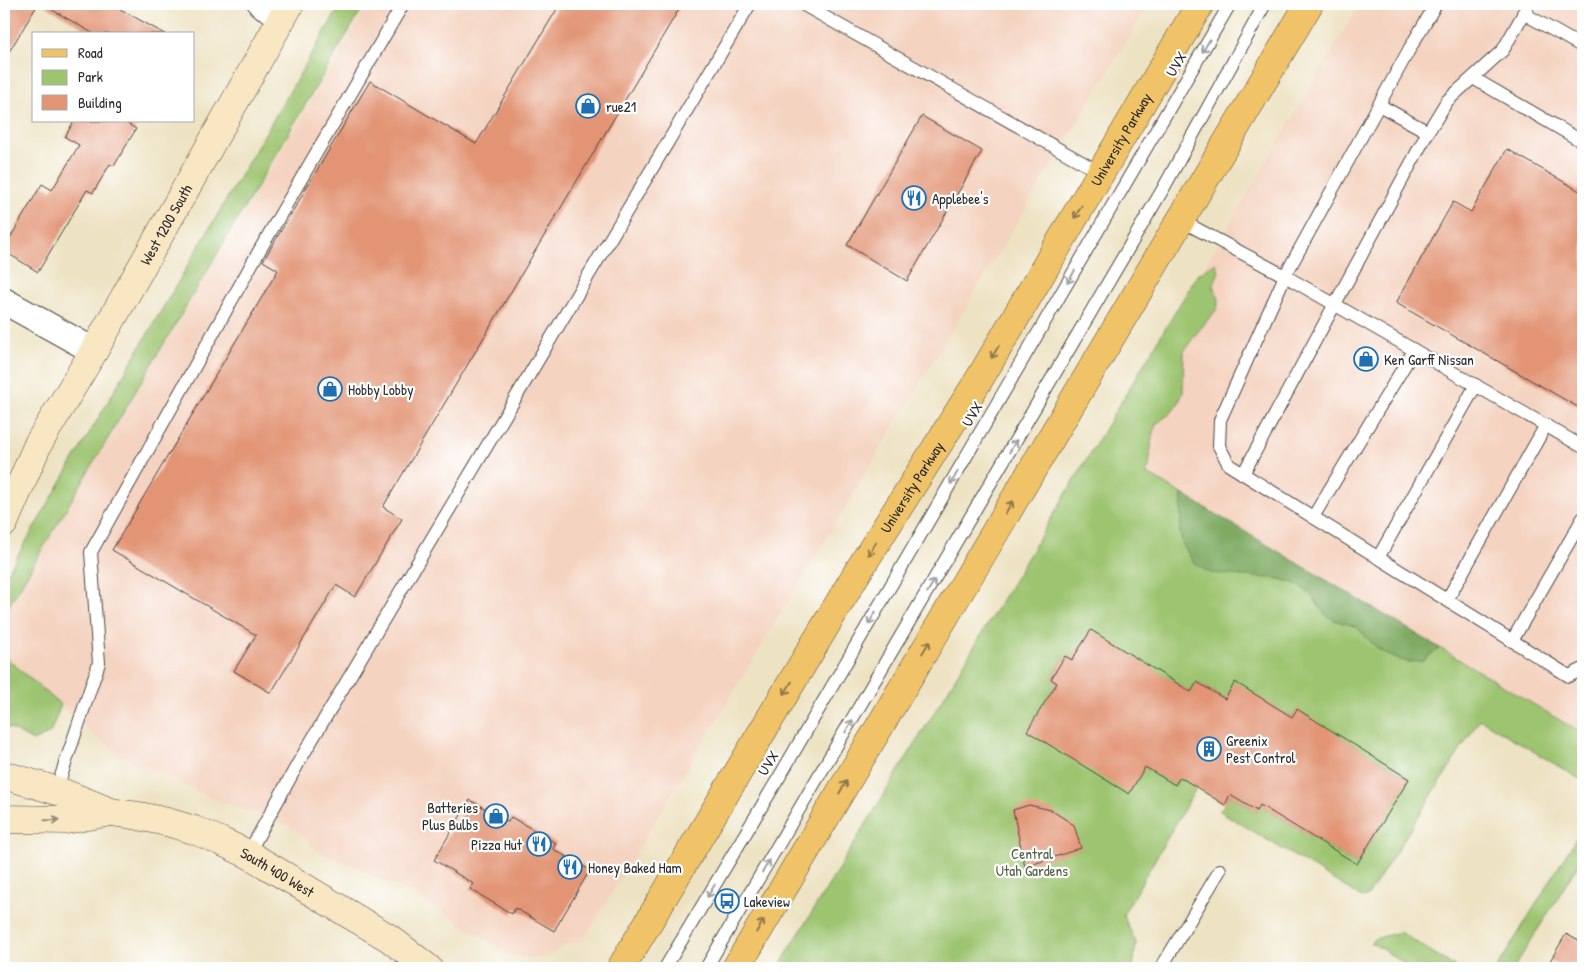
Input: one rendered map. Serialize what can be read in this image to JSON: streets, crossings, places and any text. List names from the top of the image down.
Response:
{
  "streets": {
    "main road": ["University Parkway"],
    "street": ["West 1200 South", "South 400 West"],
    "lane": ["UVX"]
  },
  "parks": ["Central Utah Gardens"],
  "places": {
    "shop": [
      "rue21",
      "Ken Garff Nissan",
      "Hobby Lobby",
      "Batteries Plus Bulbs"
    ],
    "restaurant": ["Applebee's", "Pizza Hut", "Honey Baked Ham"],
    "building": ["Greenix Pest Control"],
    "bus stop": ["Lakeview"]
  },
  "legend": ["Road", "Park", "Building"]
}
